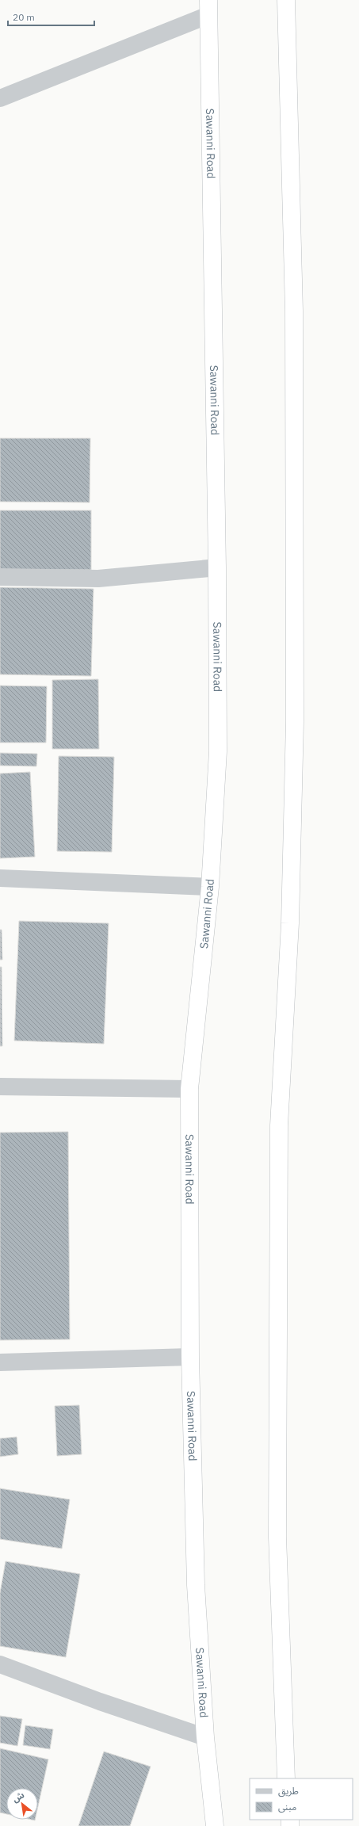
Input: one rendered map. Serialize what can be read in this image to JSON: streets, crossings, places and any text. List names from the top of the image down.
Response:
{
  "streets": {
    "highway": ["Sawanni Road"]
  },
  "legend": ["طريق", "مبنى"],
  "scale_bar": "20 m",
  "north": "top left"
}
